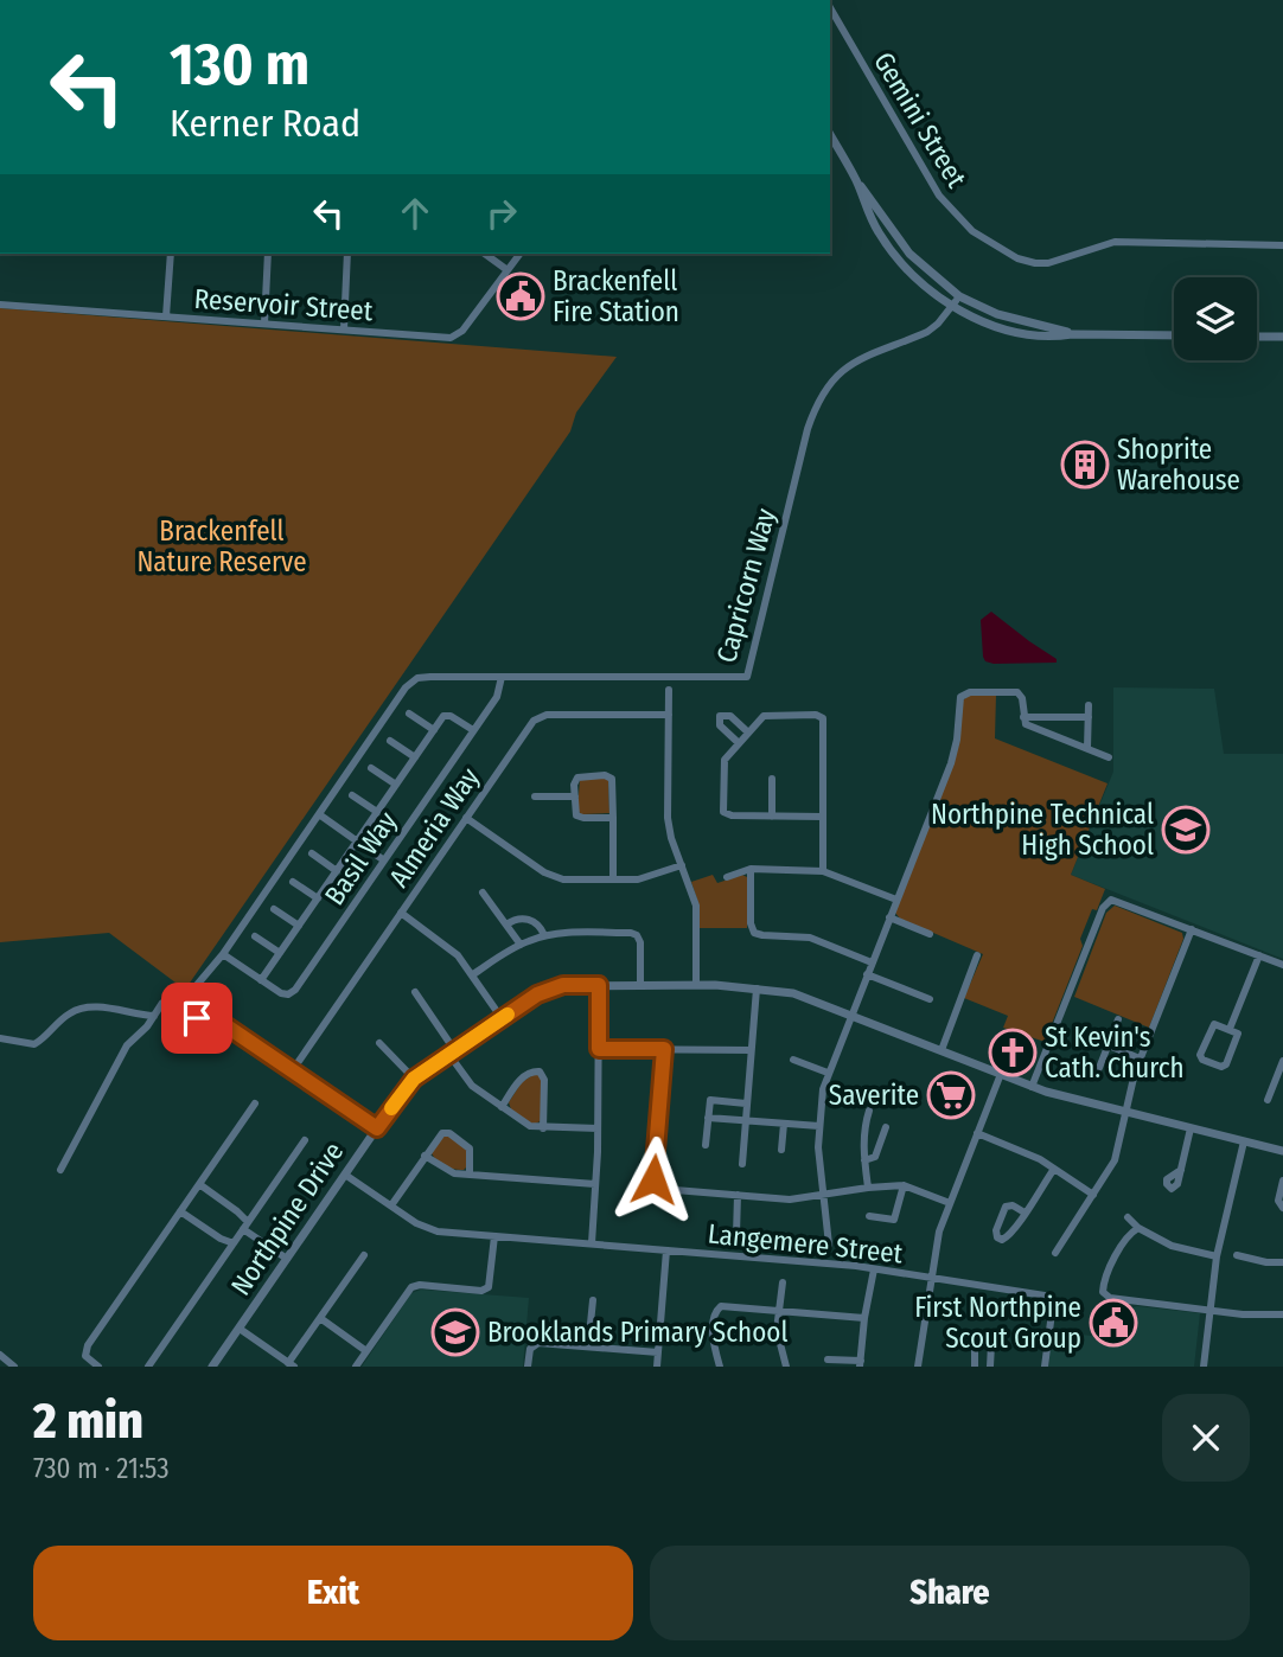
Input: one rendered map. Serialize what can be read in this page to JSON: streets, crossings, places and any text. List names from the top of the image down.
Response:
{
  "streets": {
    "street": [
      "Gemini Street",
      "Reservoir Street",
      "Capricorn Way",
      "Almeria Way",
      "Basil Way",
      "Northpine Drive",
      "Langemere Street"
    ]
  },
  "crossings": [
    ["Capricorn Way", "Basil Way"],
    ["Northpine Drive", "Langemere Street"]
  ],
  "parks": ["Brackenfell Nature Reserve"],
  "places": {
    "public building": ["Brackenfell Fire Station", "First Northpine Scout Group"],
    "building": ["Shoprite Warehouse"],
    "school or university": ["Northpine Technical High School", "Brooklands Primary School"],
    "church": ["St Kevin's Cath. Church"],
    "supermarket": ["Saverite"]
  },
  "page": {
    "turn": ["130 m", "Kerner Road"],
    "heading": ["2 min", "730 m · 21:53"],
    "buttons": ["Exit", "Share"]
  }
}
